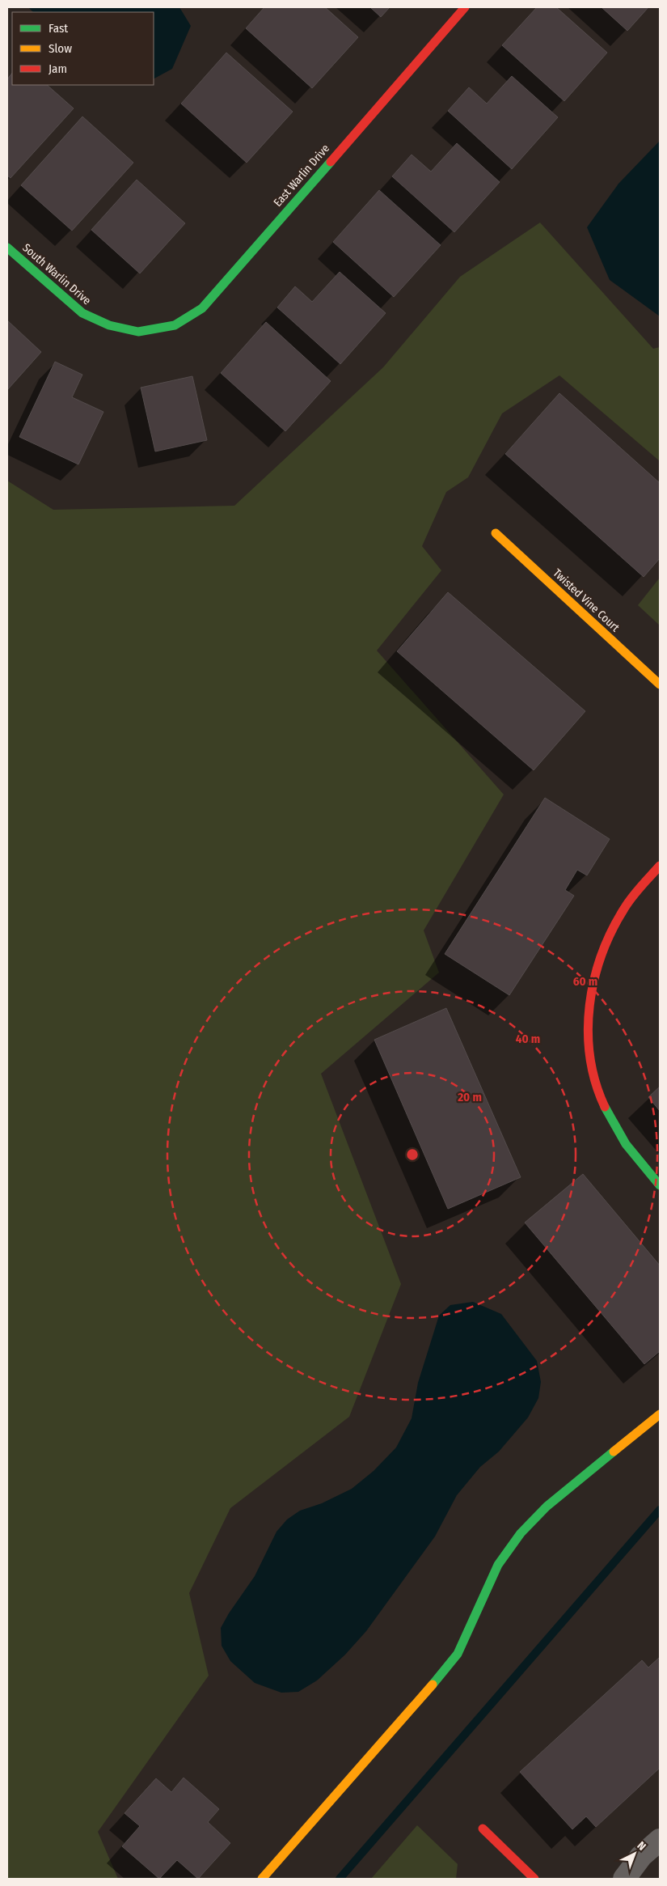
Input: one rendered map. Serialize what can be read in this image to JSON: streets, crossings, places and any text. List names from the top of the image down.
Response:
{
  "streets": {
    "street": ["East Warlin Drive", "South Warlin Drive", "Twisted Vine Court"]
  },
  "crossings": [
    ["East Warlin Drive", "South Warlin Drive"]
  ],
  "legend": ["Fast", "Slow", "Jam"],
  "north": "top right",
  "rings": ["60 m", "40 m", "20 m"]
}
